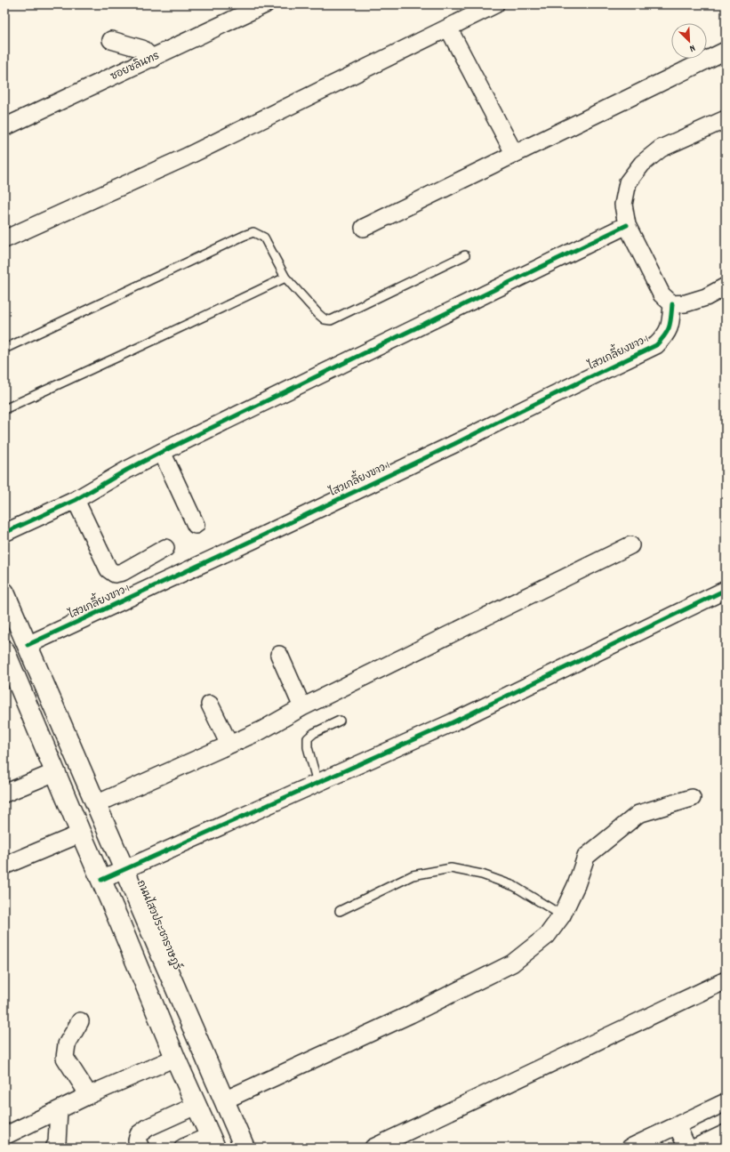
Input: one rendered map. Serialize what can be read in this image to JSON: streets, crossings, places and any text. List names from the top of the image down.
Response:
{
  "streets": {
    "main road": ["ถนนไสวประชาราษฎร์"],
    "street": ["ซอยชลินทร", "ไสวเกลี้ยงขาว 1"]
  },
  "crossings": [
    ["ไสวเกลี้ยงขาว 1", "ถนนไสวประชาราษฎร์"]
  ],
  "north": "bottom right"
}
